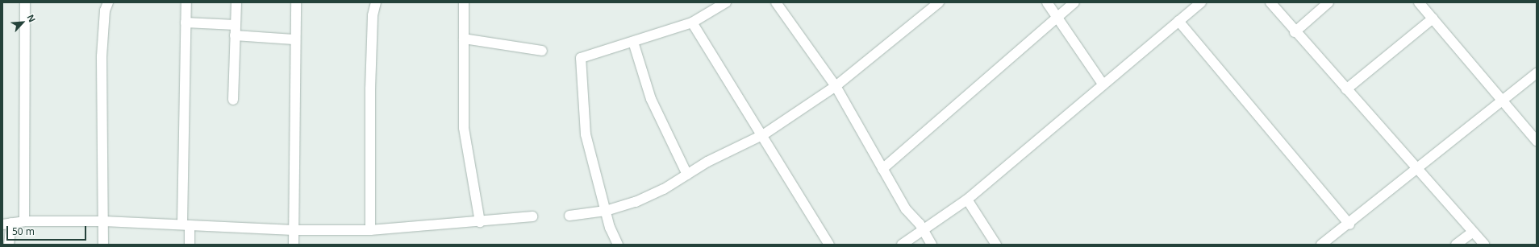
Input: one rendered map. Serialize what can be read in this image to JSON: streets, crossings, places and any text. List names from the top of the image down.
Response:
{
  "scale_bar": "50 m",
  "north": "top right"
}
